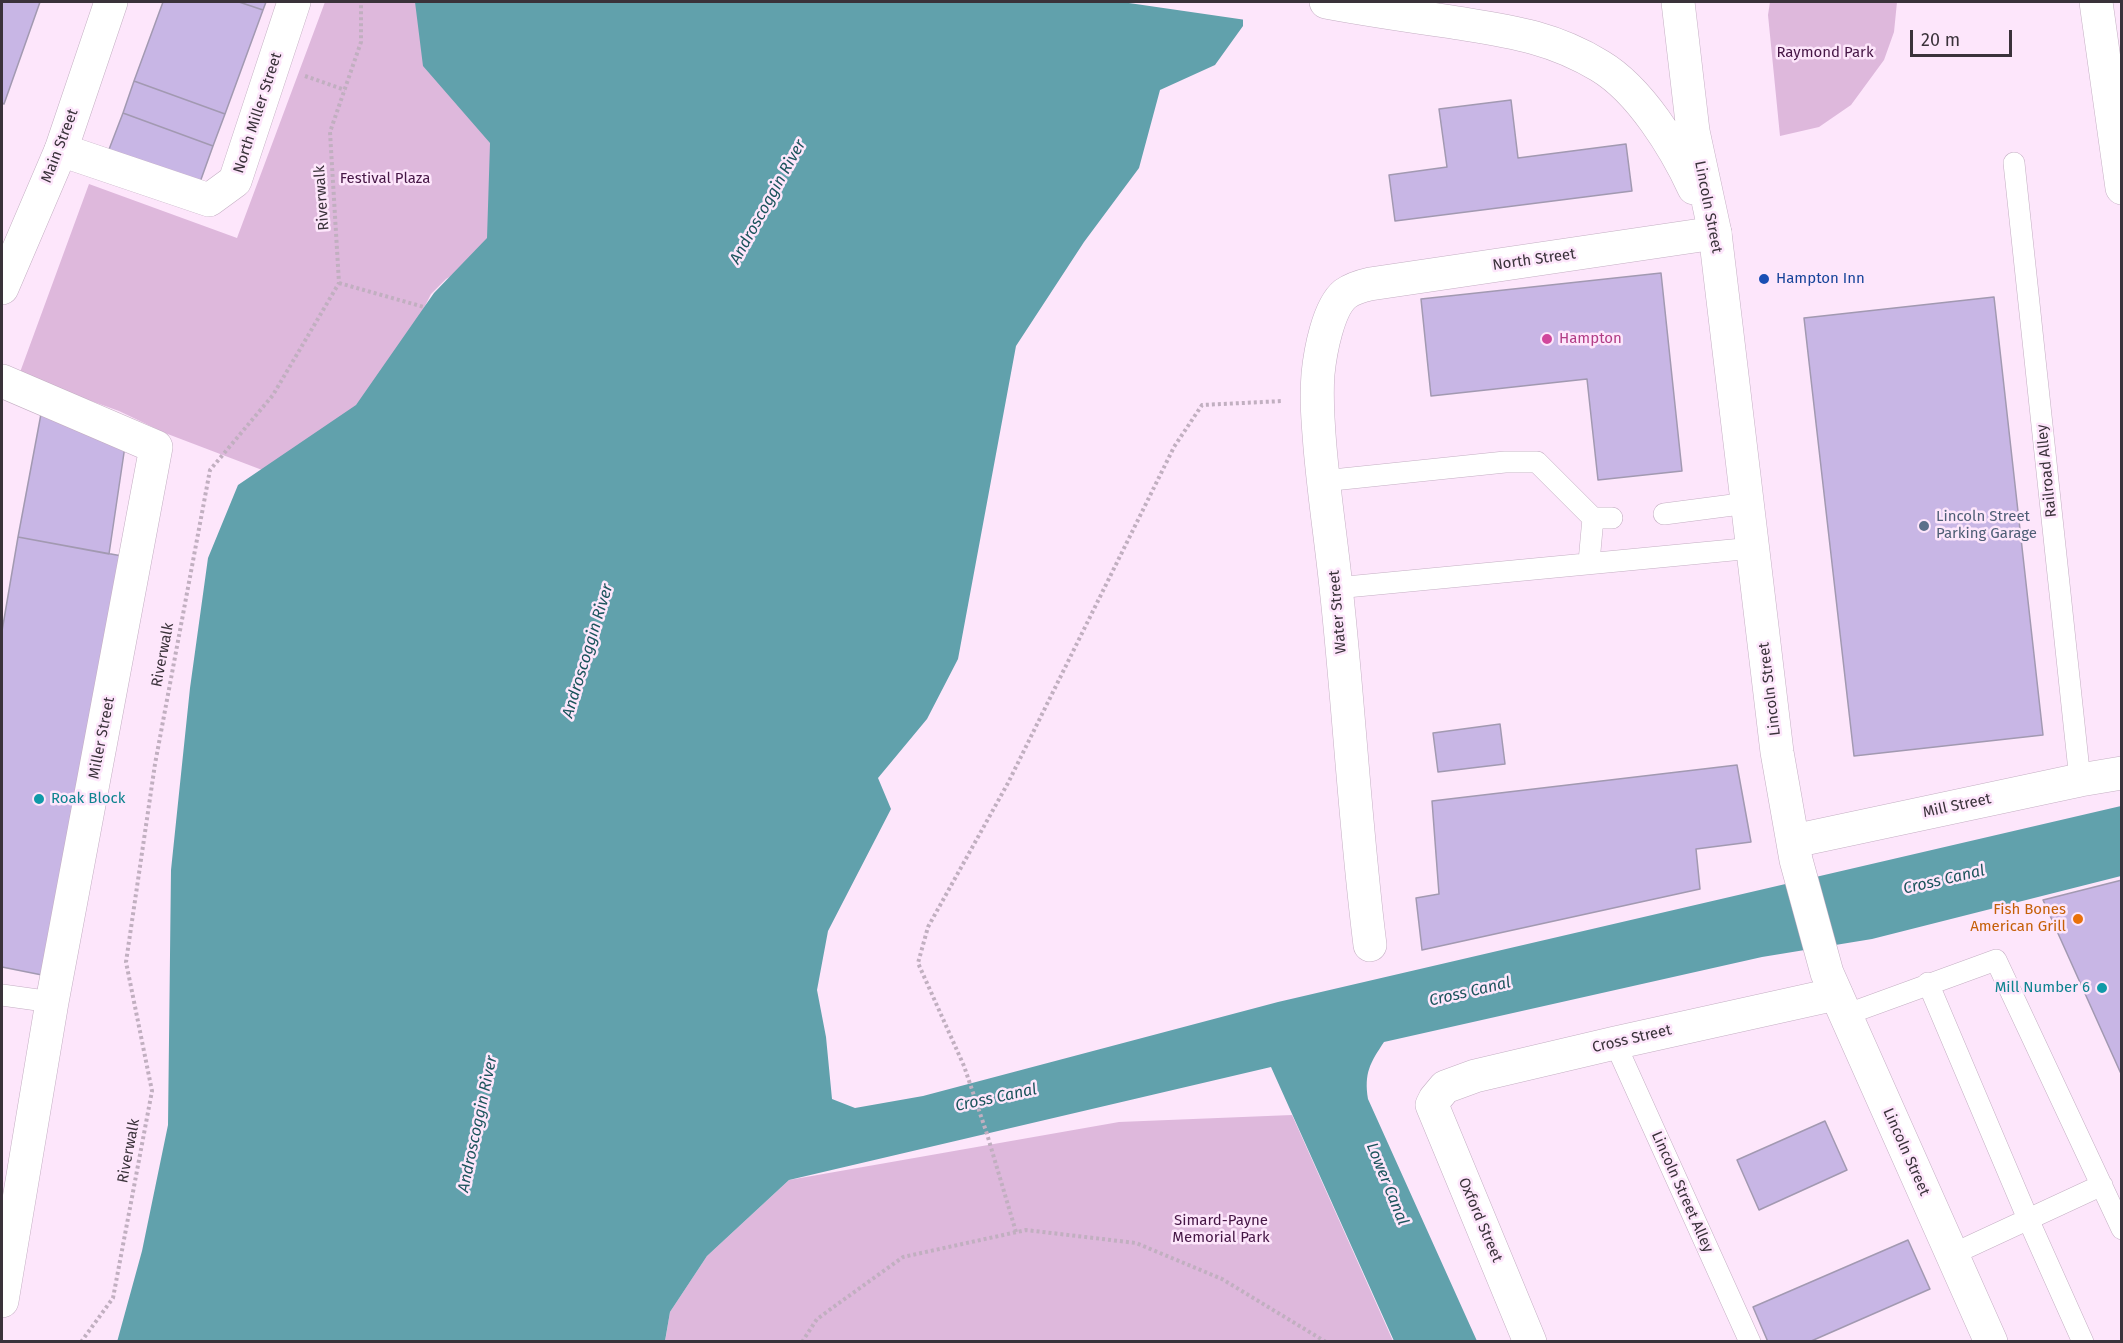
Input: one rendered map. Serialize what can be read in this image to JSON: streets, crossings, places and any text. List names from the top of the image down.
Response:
{
  "streets": {
    "main road": [
      "North Miller Street",
      "Main Street",
      "Lincoln Street",
      "North Street",
      "Water Street",
      "Miller Street",
      "Mill Street",
      "Cross Street",
      "Oxford Street"
    ],
    "lane": ["Railroad Alley", "Lincoln Street Alley"],
    "path": ["Riverwalk"]
  },
  "crossings": [
    ["North Miller Street", "Main Street"],
    ["Lincoln Street", "North Street"],
    ["Lincoln Street", "Mill Street"],
    ["Lincoln Street", "Cross Street"],
    ["North Street", "Water Street"],
    ["Railroad Alley", "Mill Street"],
    ["Cross Street", "Lincoln Street Alley"],
    ["Cross Street", "Oxford Street"]
  ],
  "water": ["Androscoggin River", "Cross Canal", "Lower Canal"],
  "parks": ["Raymond Park", "Festival Plaza", "Simard-Payne Memorial Park"],
  "places": [
    "Hampton Inn",
    "Hampton",
    "Lincoln Street Parking Garage",
    "Roak Block",
    "Fish Bones American Grill",
    "Mill Number 6"
  ],
  "scale_bar": "20 m"
}
